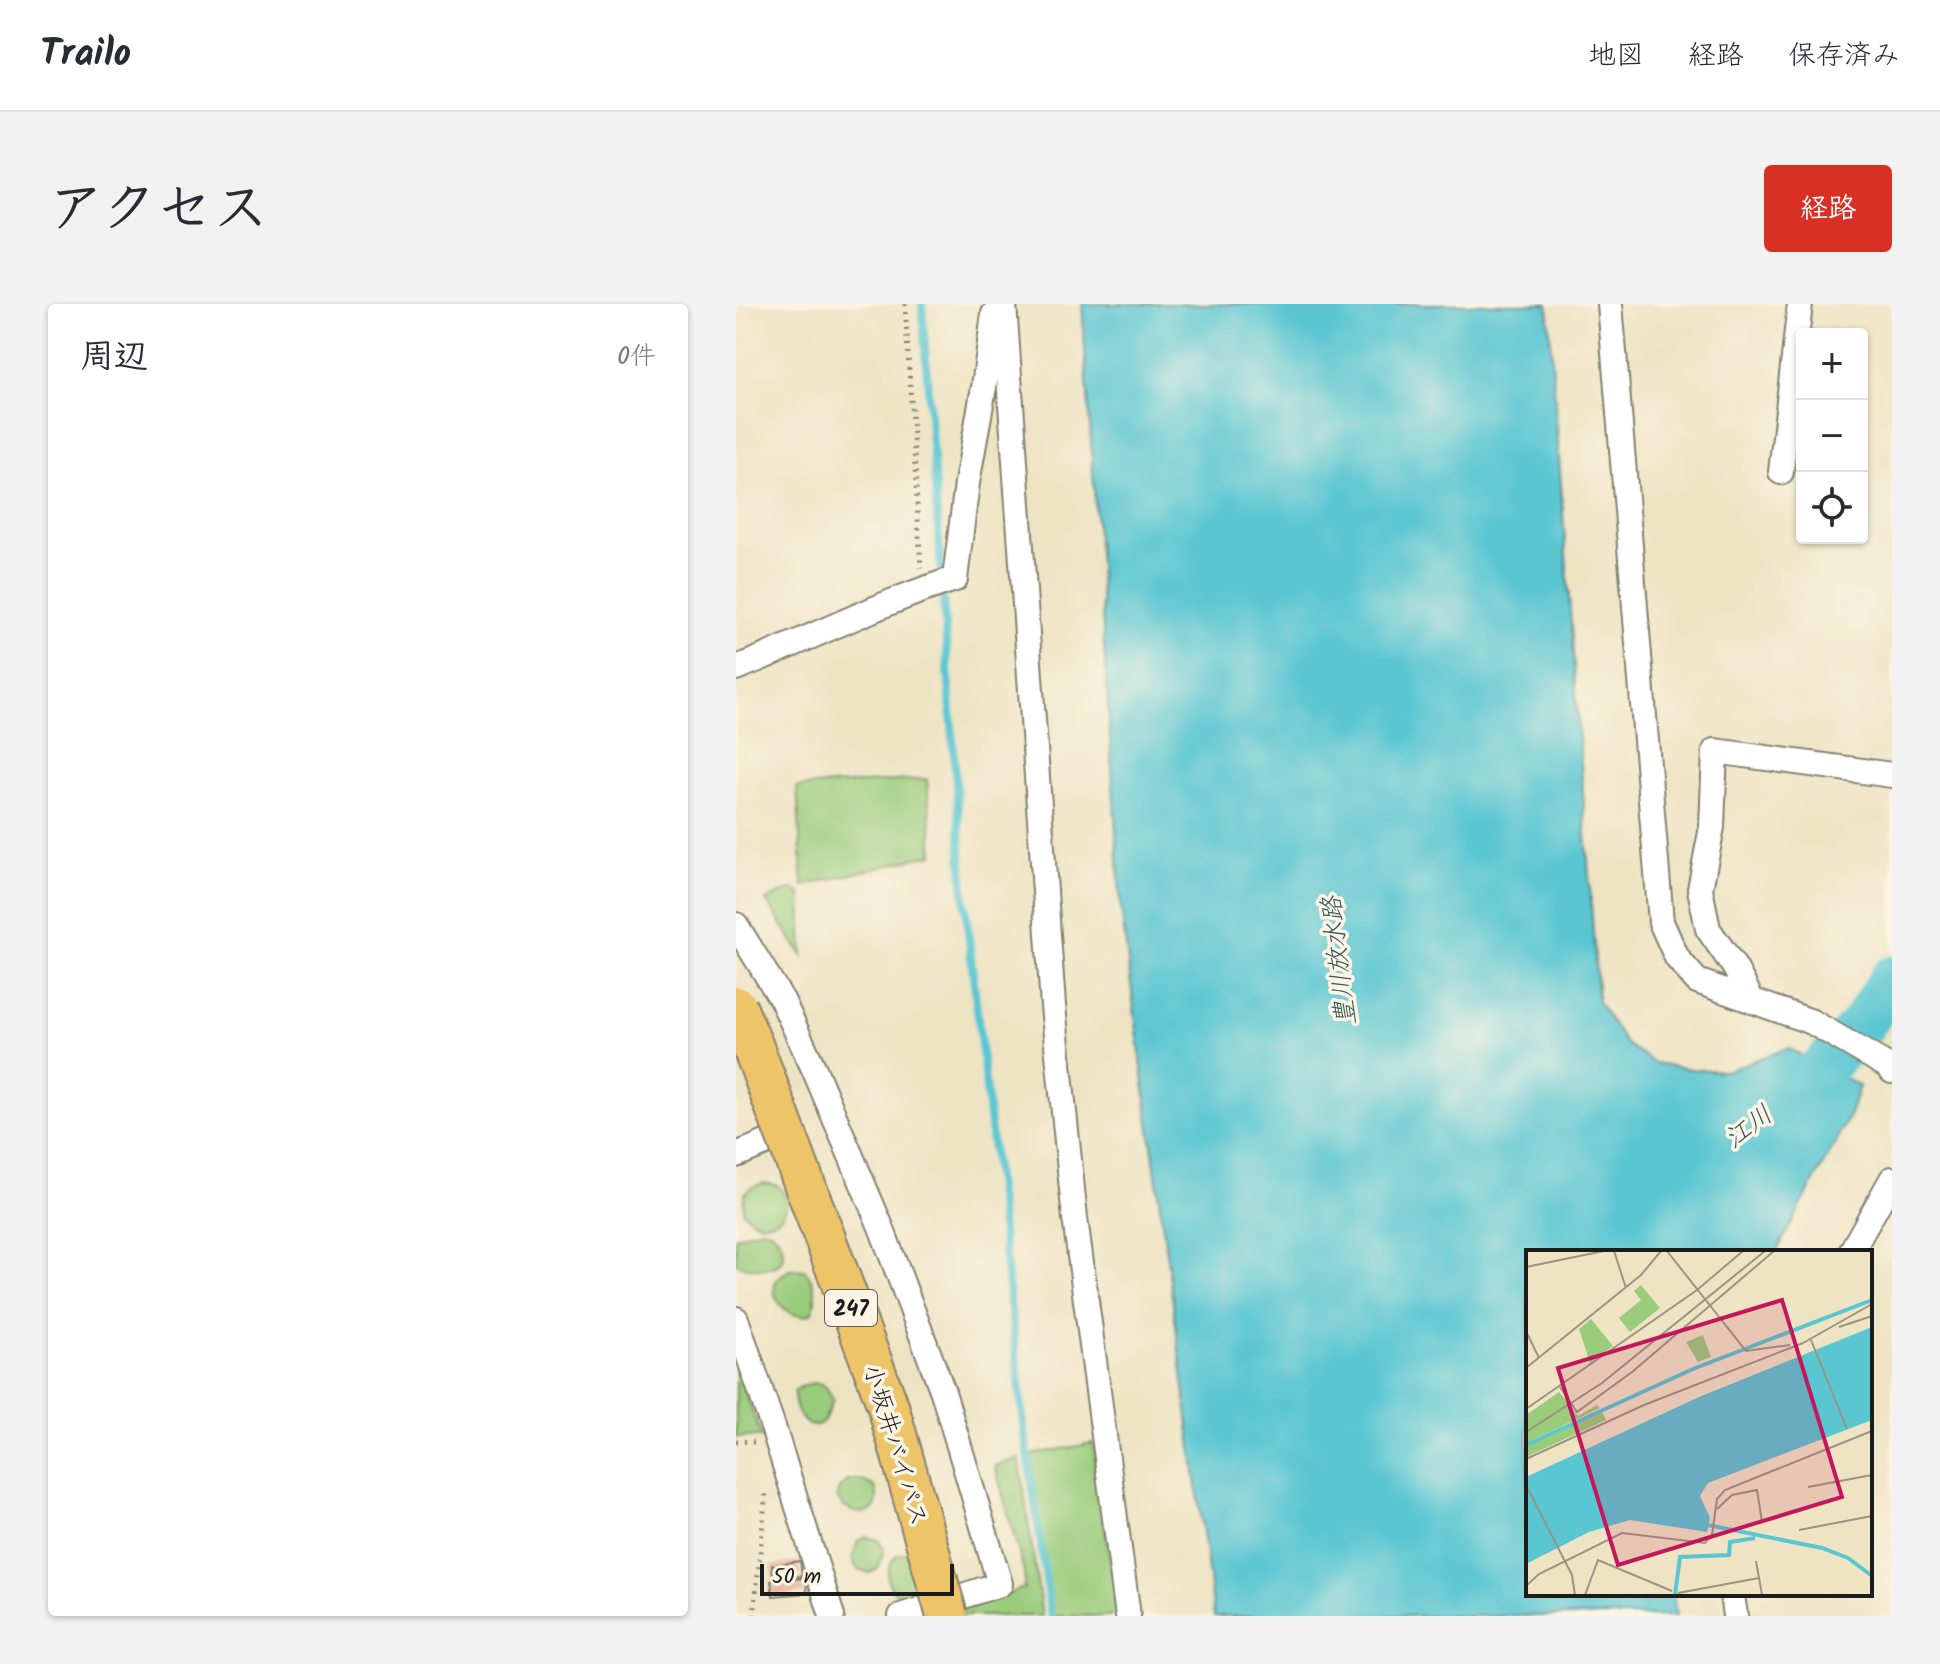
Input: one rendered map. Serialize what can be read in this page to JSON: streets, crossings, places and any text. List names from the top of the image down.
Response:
{
  "streets": {
    "highway": ["247", "小坂井バイパス"]
  },
  "water": ["豊川放水路", "江川"],
  "scale_bar": "50 m",
  "page": {
    "header": "Trailo",
    "nav": ["地図", "経路", "保存済み"],
    "title": "アクセス",
    "buttons": "経路",
    "heading": ["周辺", "0件"],
    "map_buttons": ["+", "−"],
    "scale": "50 m"
  }
}
